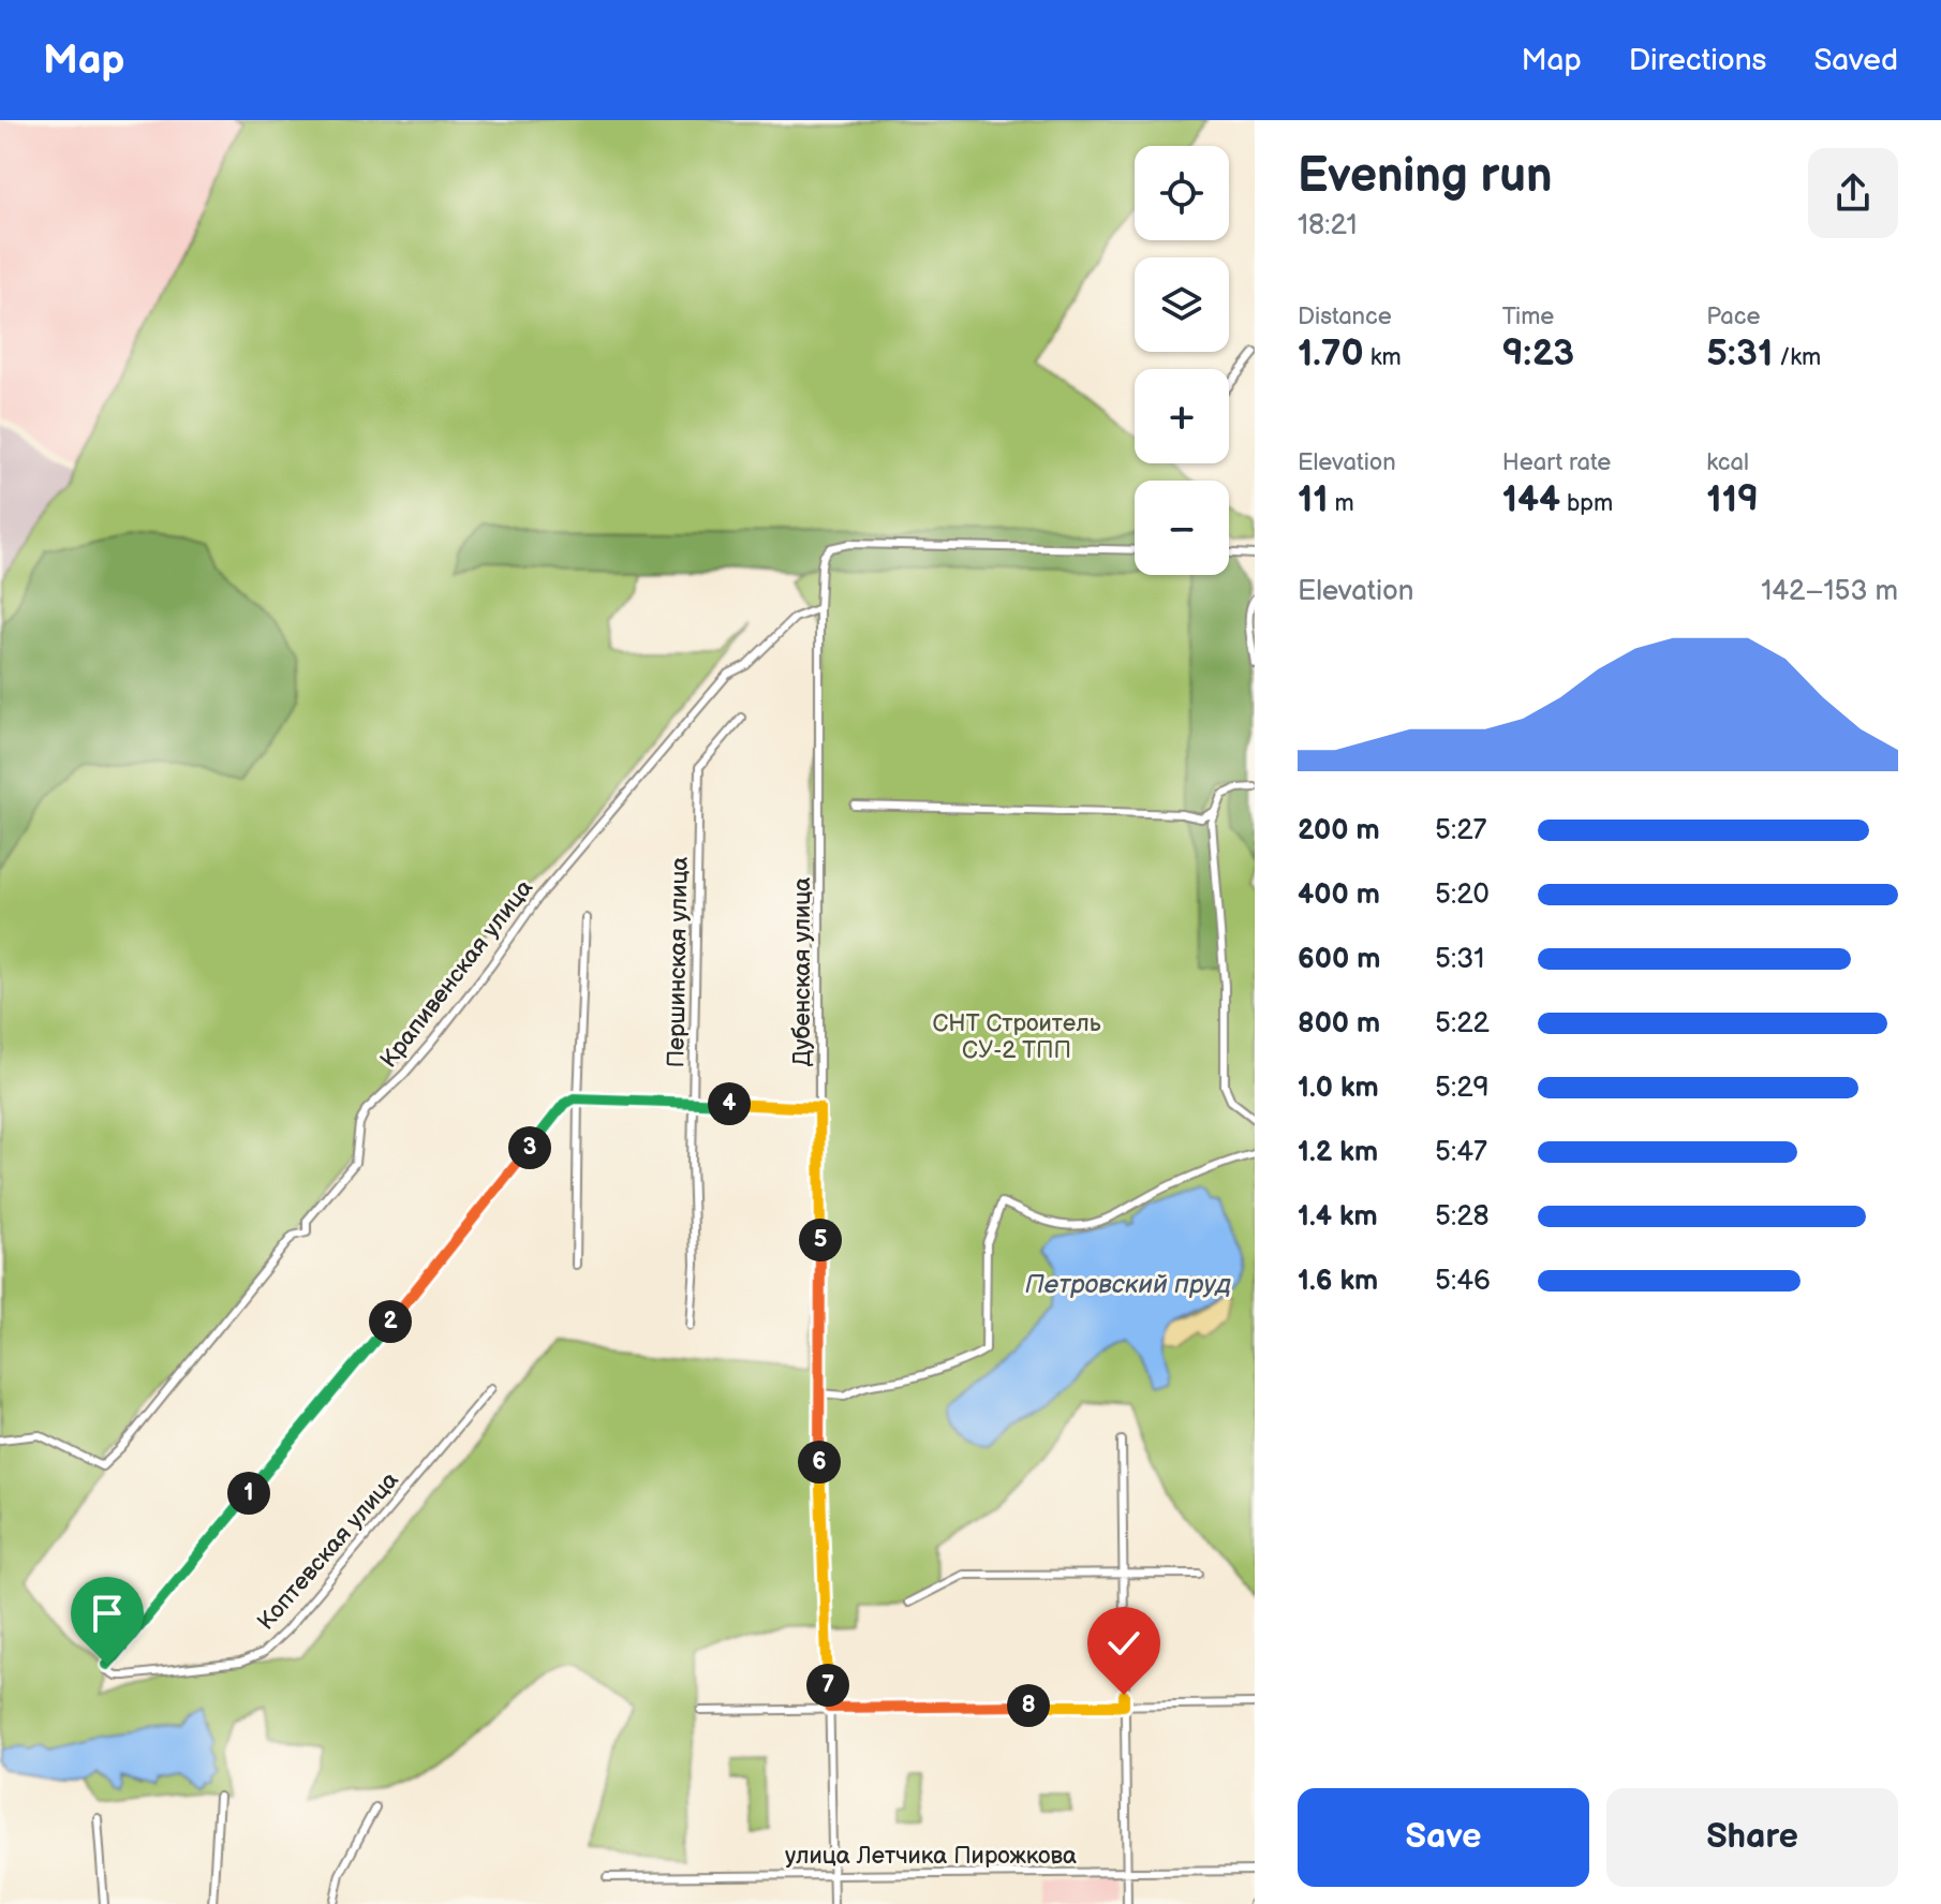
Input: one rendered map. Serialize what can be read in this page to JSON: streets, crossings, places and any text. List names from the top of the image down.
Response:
{
  "streets": {
    "street": [
      "Першинская улица",
      "Дубенская улица",
      "Крапивенская улица",
      "Коптевская улица",
      "улица Летчика Пирожкова"
    ]
  },
  "crossings": [
    ["Дубенская улица", "Крапивенская улица"],
    ["Дубенская улица", "улица Летчика Пирожкова"]
  ],
  "water": ["Петровский пруд"],
  "parks": ["СНТ Строитель СУ-2 ТПП"],
  "page": {
    "header": "Map",
    "nav": ["Map", "Directions", "Saved"],
    "heading": ["Evening run", "18:21"],
    "map_buttons": ["+", "−"],
    "stats": [
      ["Distance", "1.70 km"],
      ["Time", "9:23"],
      ["Pace", "5:31 /km"],
      ["Elevation", "11 m"],
      ["Heart rate", "144 bpm"],
      ["kcal", "119"]
    ],
    "chart": ["Elevation", "142–153 m"],
    "list": [
      {
        "name": "200 m",
        "note": "5:27"
      },
      {
        "name": "400 m",
        "note": "5:20"
      },
      {
        "name": "600 m",
        "note": "5:31"
      },
      {
        "name": "800 m",
        "note": "5:22"
      },
      {
        "name": "1.0 km",
        "note": "5:29"
      },
      {
        "name": "1.2 km",
        "note": "5:47"
      },
      {
        "name": "1.4 km",
        "note": "5:28"
      },
      {
        "name": "1.6 km",
        "note": "5:46"
      }
    ],
    "pins": [
      "4",
      "3",
      "5",
      "2",
      "6",
      "1",
      "7",
      "8"
    ],
    "buttons": ["Save", "Share"]
  }
}
